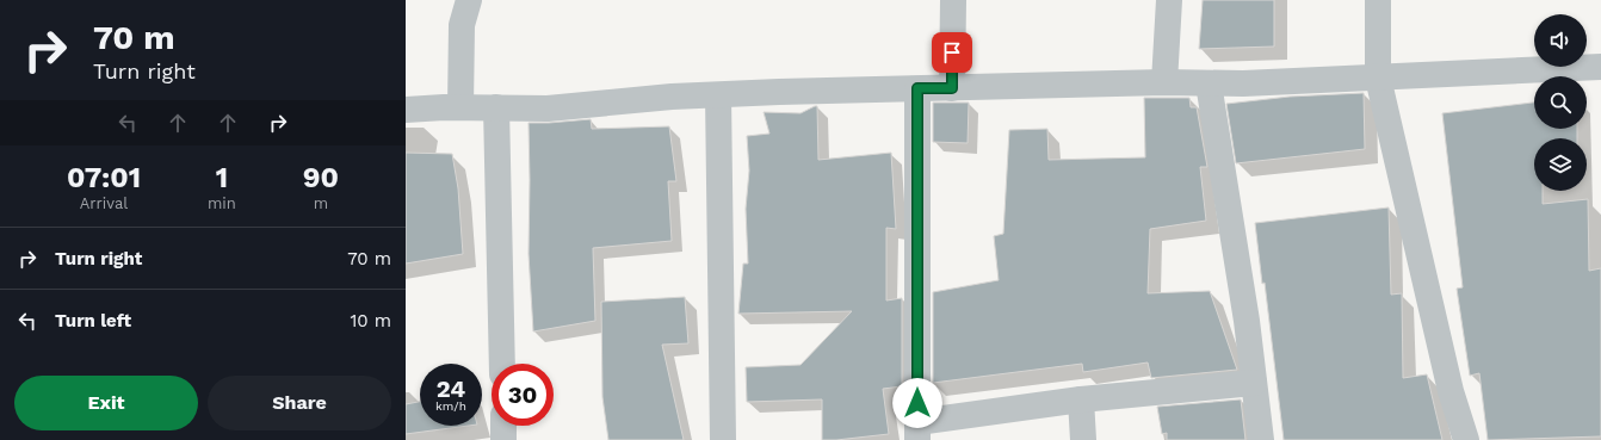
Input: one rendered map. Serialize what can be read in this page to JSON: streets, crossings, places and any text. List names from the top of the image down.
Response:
{
  "page": {
    "turn": ["70 m", "Turn right"],
    "eta": [
      "07:01",
      "Arrival",
      "1",
      "min",
      "90",
      "m"
    ],
    "list": [
      {
        "name": "Turn right",
        "value": "70 m"
      },
      {
        "name": "Turn left",
        "value": "10 m"
      }
    ],
    "speed": "24 km/h",
    "limit": "30",
    "buttons": ["Exit", "Share"]
  }
}
